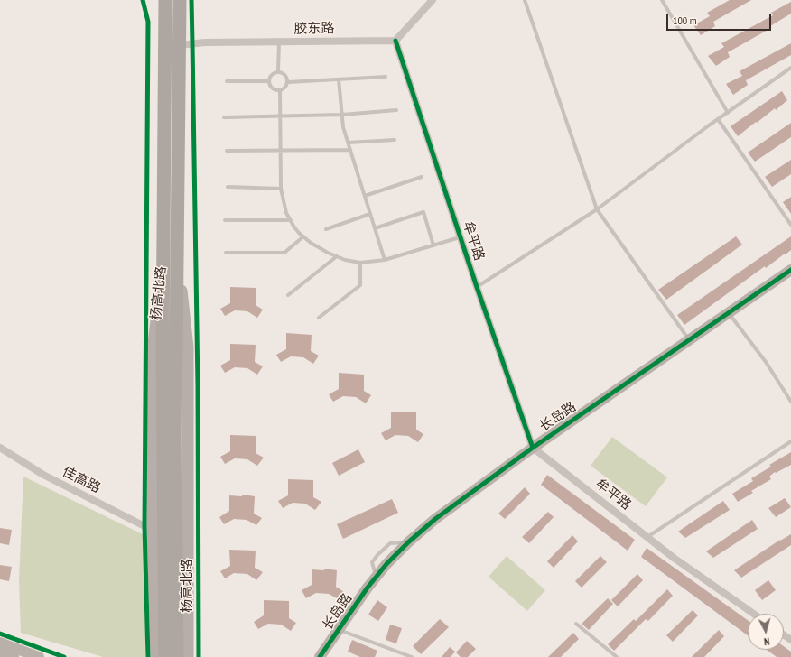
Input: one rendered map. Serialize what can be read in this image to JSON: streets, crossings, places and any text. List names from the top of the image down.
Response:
{
  "streets": {
    "highway": ["杨高北路"],
    "street": [
      "胶东路",
      "牟平路",
      "长岛路",
      "佳高路"
    ]
  },
  "crossings": [
    ["胶东路", "牟平路"],
    ["胶东路", "杨高北路"],
    ["牟平路", "长岛路"],
    ["杨高北路", "佳高路"]
  ],
  "scale_bar": "100 m",
  "north": "bottom"
}
